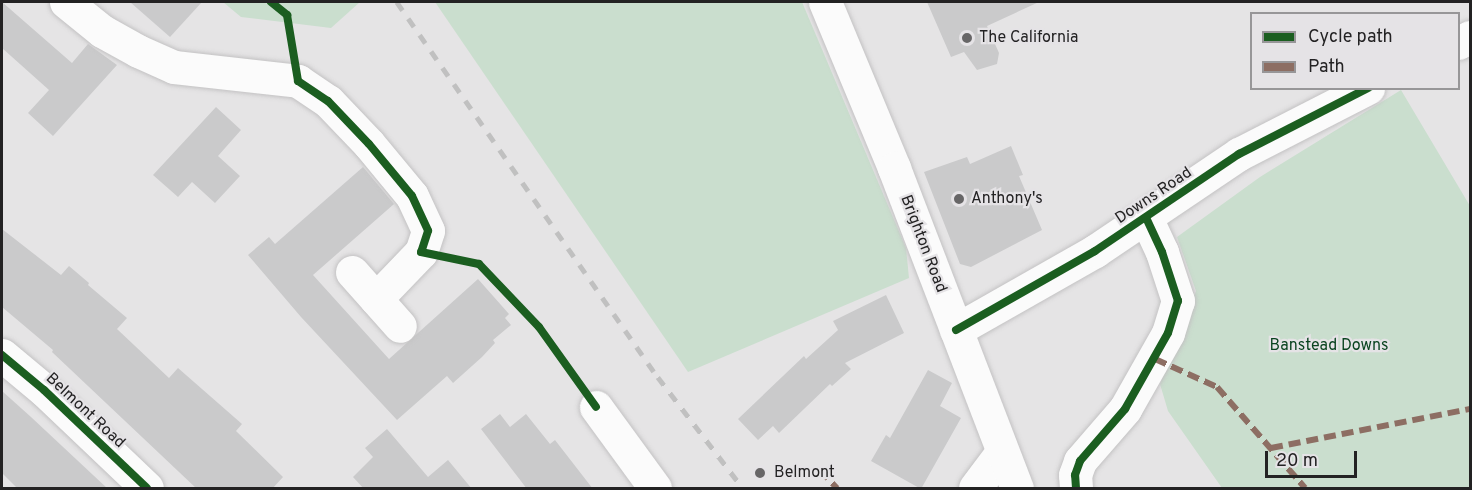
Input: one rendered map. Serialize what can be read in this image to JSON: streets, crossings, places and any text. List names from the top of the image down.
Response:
{
  "streets": {
    "street": ["Downs Road", "Brighton Road", "Belmont Road"]
  },
  "crossings": [
    ["Downs Road", "Brighton Road"]
  ],
  "parks": ["Banstead Downs"],
  "places": ["The California", "Anthony's", "Belmont"],
  "legend": ["Cycle path", "Path"],
  "scale_bar": "20 m"
}
